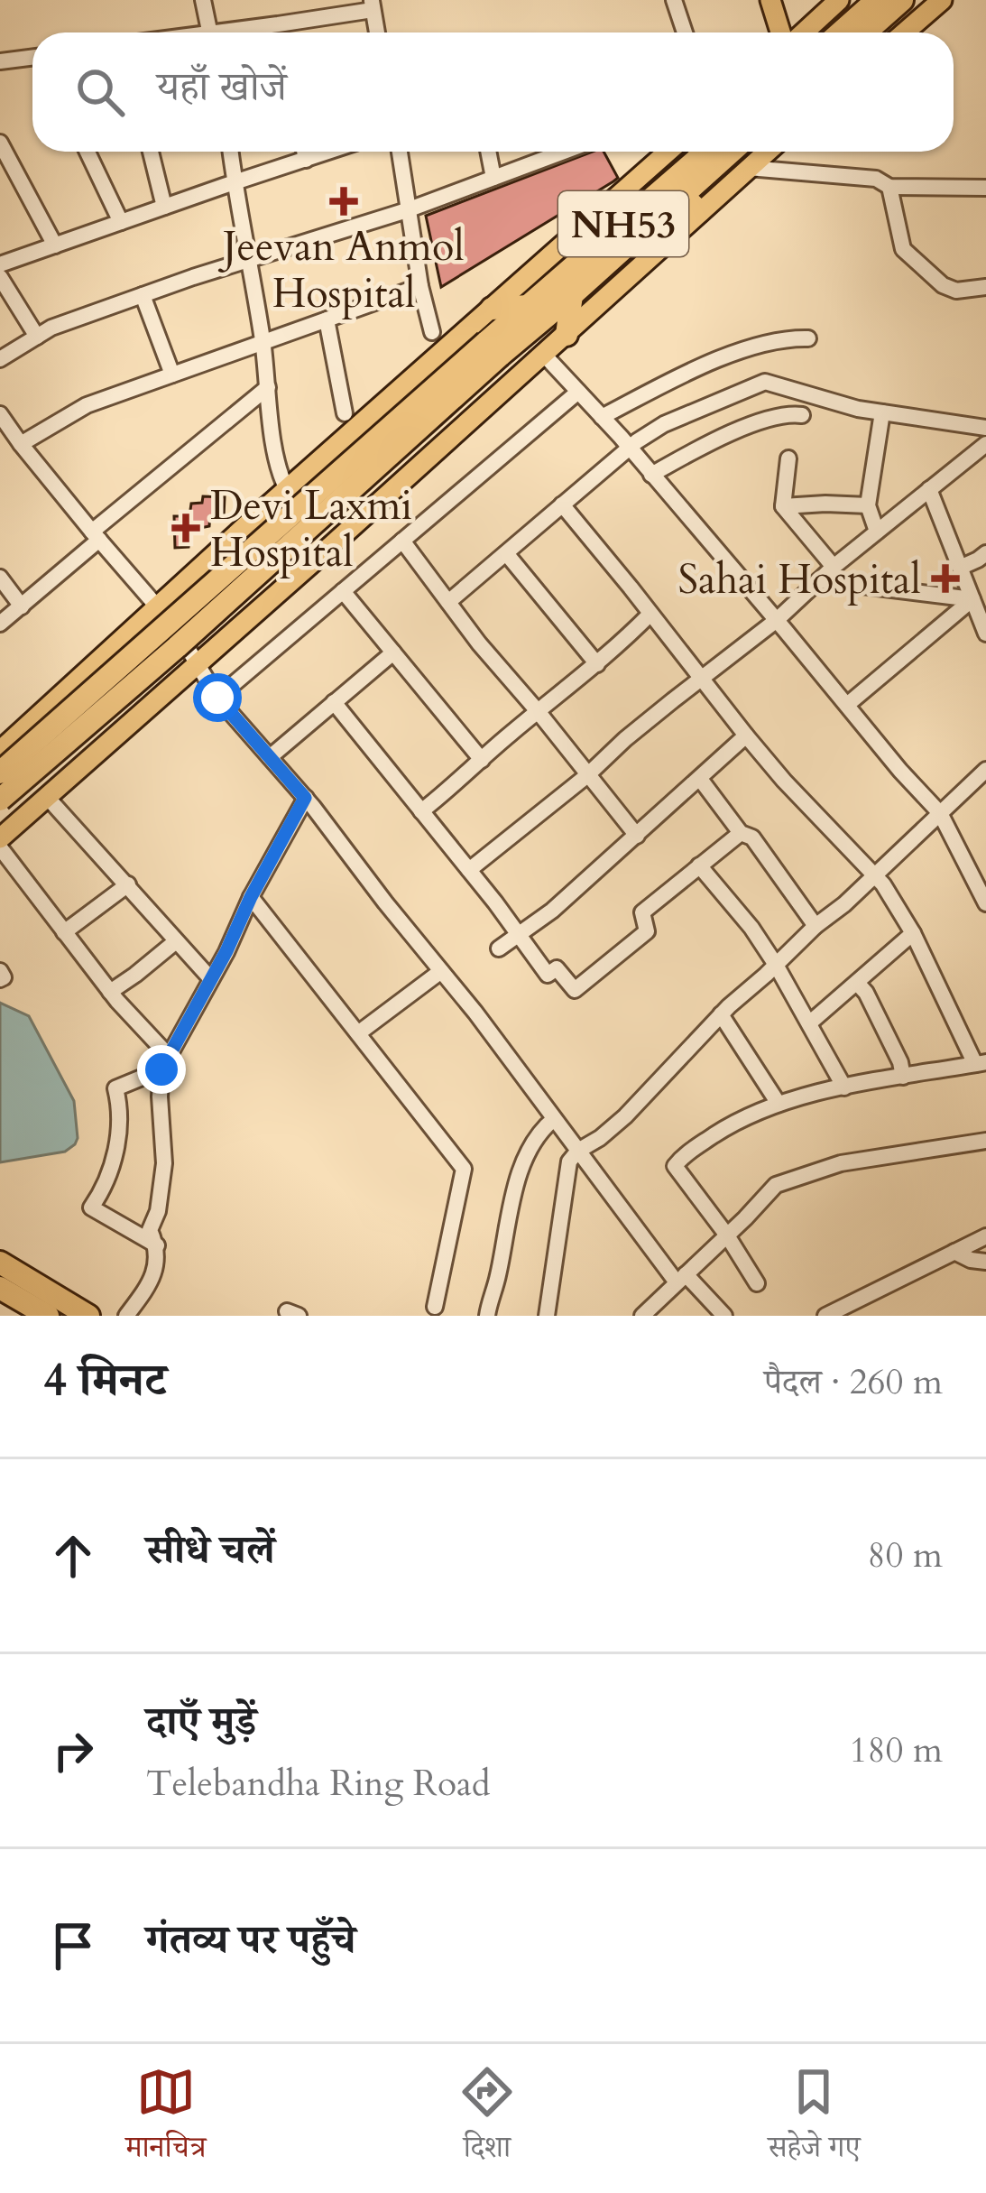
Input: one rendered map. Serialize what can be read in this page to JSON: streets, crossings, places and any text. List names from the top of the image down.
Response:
{
  "streets": {
    "highway": ["NH53"]
  },
  "places": {
    "health": ["Jeevan Anmol Hospital", "Devi Laxmi Hospital", "Sahai Hospital"]
  },
  "page": {
    "search": "यहाँ खोजें",
    "heading": ["4 मिनट", "पैदल · 260 m"],
    "list": [
      ["सीधे चलें", "80 m"],
      ["दाएँ मुड़ें", "Telebandha Ring Road", "180 m"],
      "गंतव्य पर पहुँचे"
    ],
    "nav": ["मानचित्र", "दिशा", "सहेजे गए"]
  }
}
